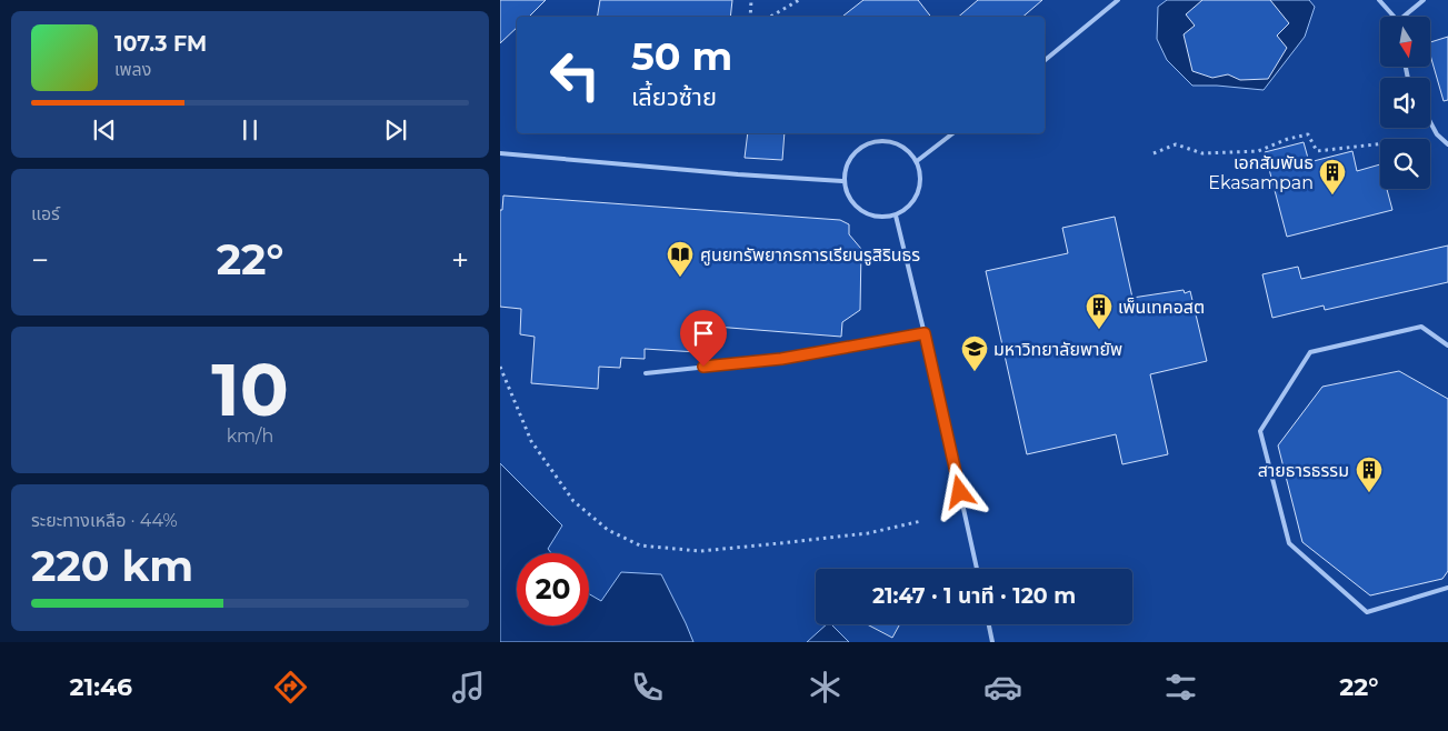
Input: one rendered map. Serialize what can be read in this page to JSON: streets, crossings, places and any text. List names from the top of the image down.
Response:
{
  "places": {
    "building": ["เอกสัมพันธ Ekasampan", "เพ็นเทคอสต", "สายธารธรรม"],
    "library": ["ศูนยทรัพยากรการเรียนรูสิรินธร"],
    "school or university": ["มหาวิทยาลัยพายัพ"]
  },
  "north": "bottom",
  "page": {
    "turn": ["50 m", "เลี้ยวซ้าย"],
    "song": ["107.3 FM", "เพลง"],
    "tile": [
      "แอร์",
      ["10", "km/h"],
      ["ระยะทางเหลือ · 44%", "220 km"]
    ],
    "heat": ["−", "22°", "+"],
    "limit": "20",
    "trip": "21:47 · 1 นาที · 120 m",
    "tabs": ["21:46", "22°"]
  }
}
